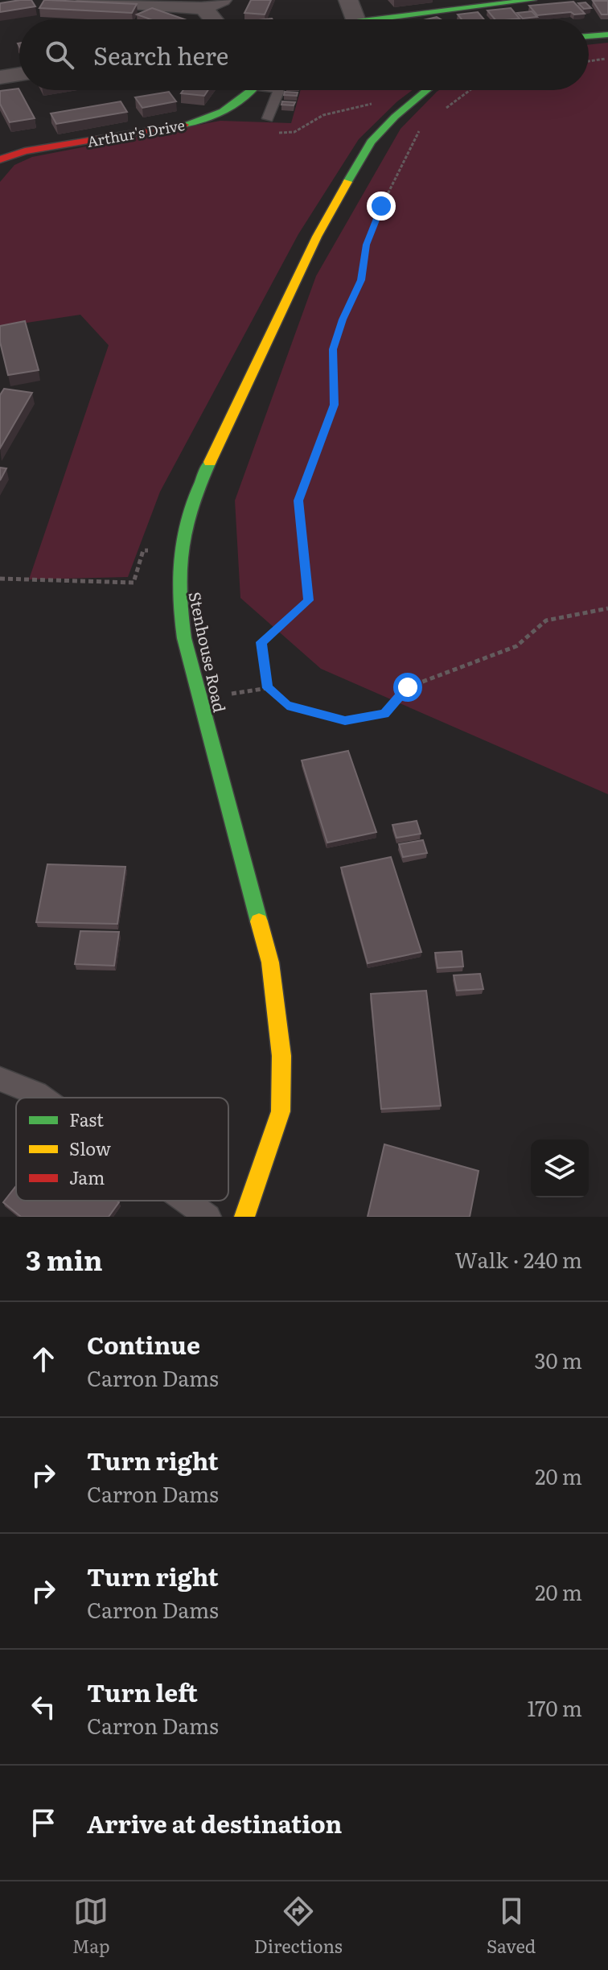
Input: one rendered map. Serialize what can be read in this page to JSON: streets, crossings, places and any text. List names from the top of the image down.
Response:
{
  "streets": {
    "street": ["Arthur's Drive", "Stenhouse Road"]
  },
  "legend": ["Fast", "Slow", "Jam"],
  "page": {
    "search": "Search here",
    "heading": ["3 min", "Walk · 240 m"],
    "list": [
      ["Continue", "Carron Dams", "30 m"],
      ["Turn right", "Carron Dams", "20 m"],
      ["Turn right", "Carron Dams", "20 m"],
      ["Turn left", "Carron Dams", "170 m"],
      "Arrive at destination"
    ],
    "nav": ["Map", "Directions", "Saved"]
  }
}
